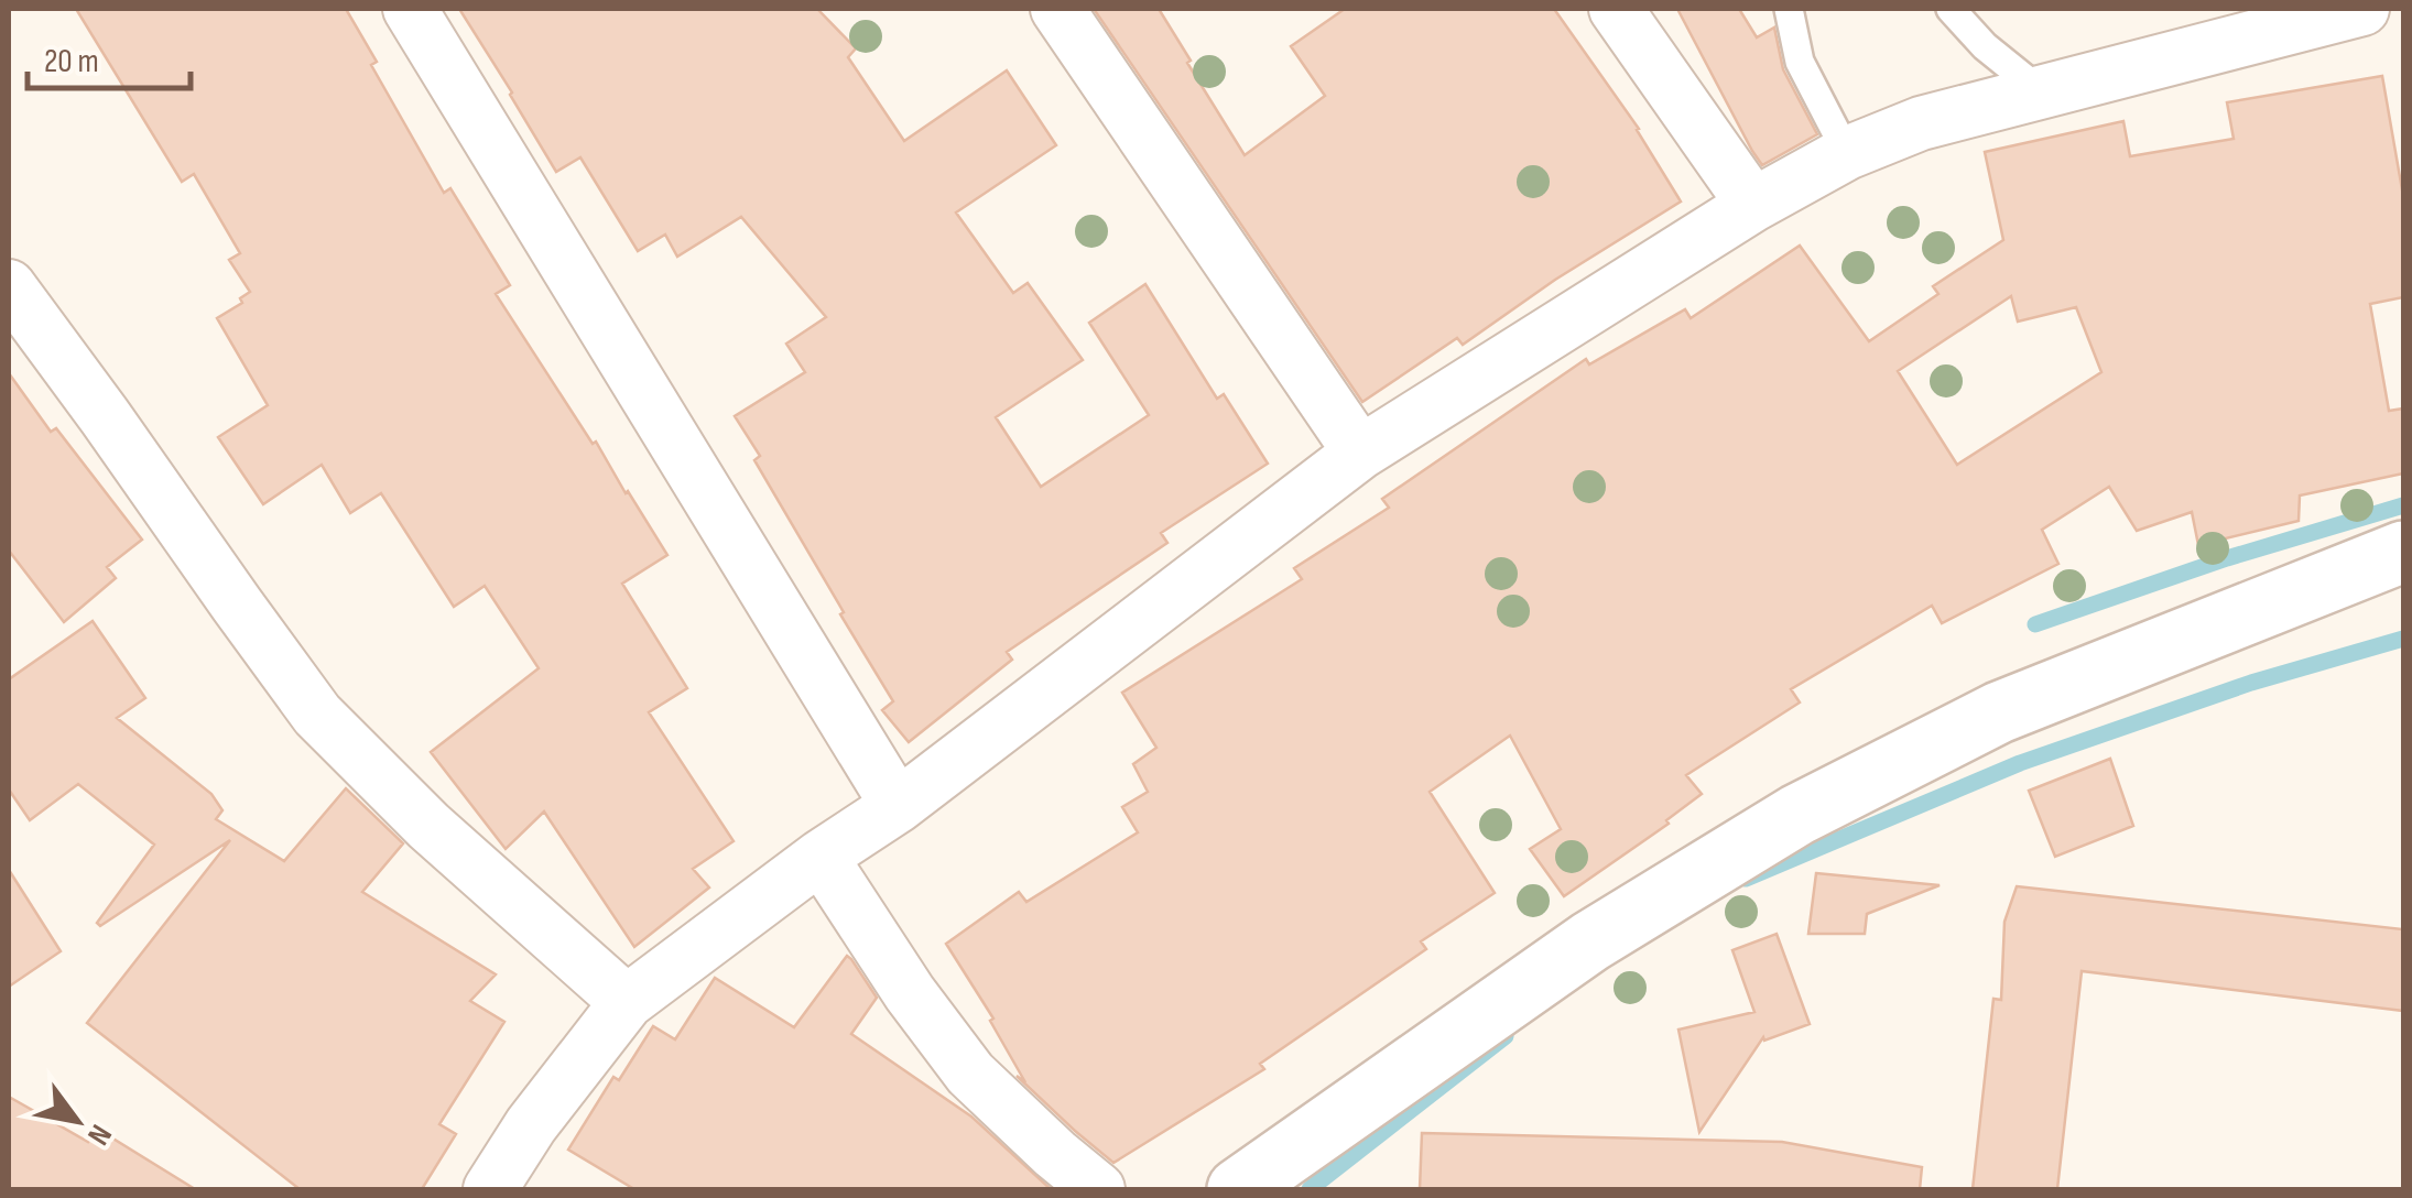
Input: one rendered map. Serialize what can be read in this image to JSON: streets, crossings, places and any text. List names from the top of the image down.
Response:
{
  "scale_bar": "20 m",
  "north": "bottom right"
}
